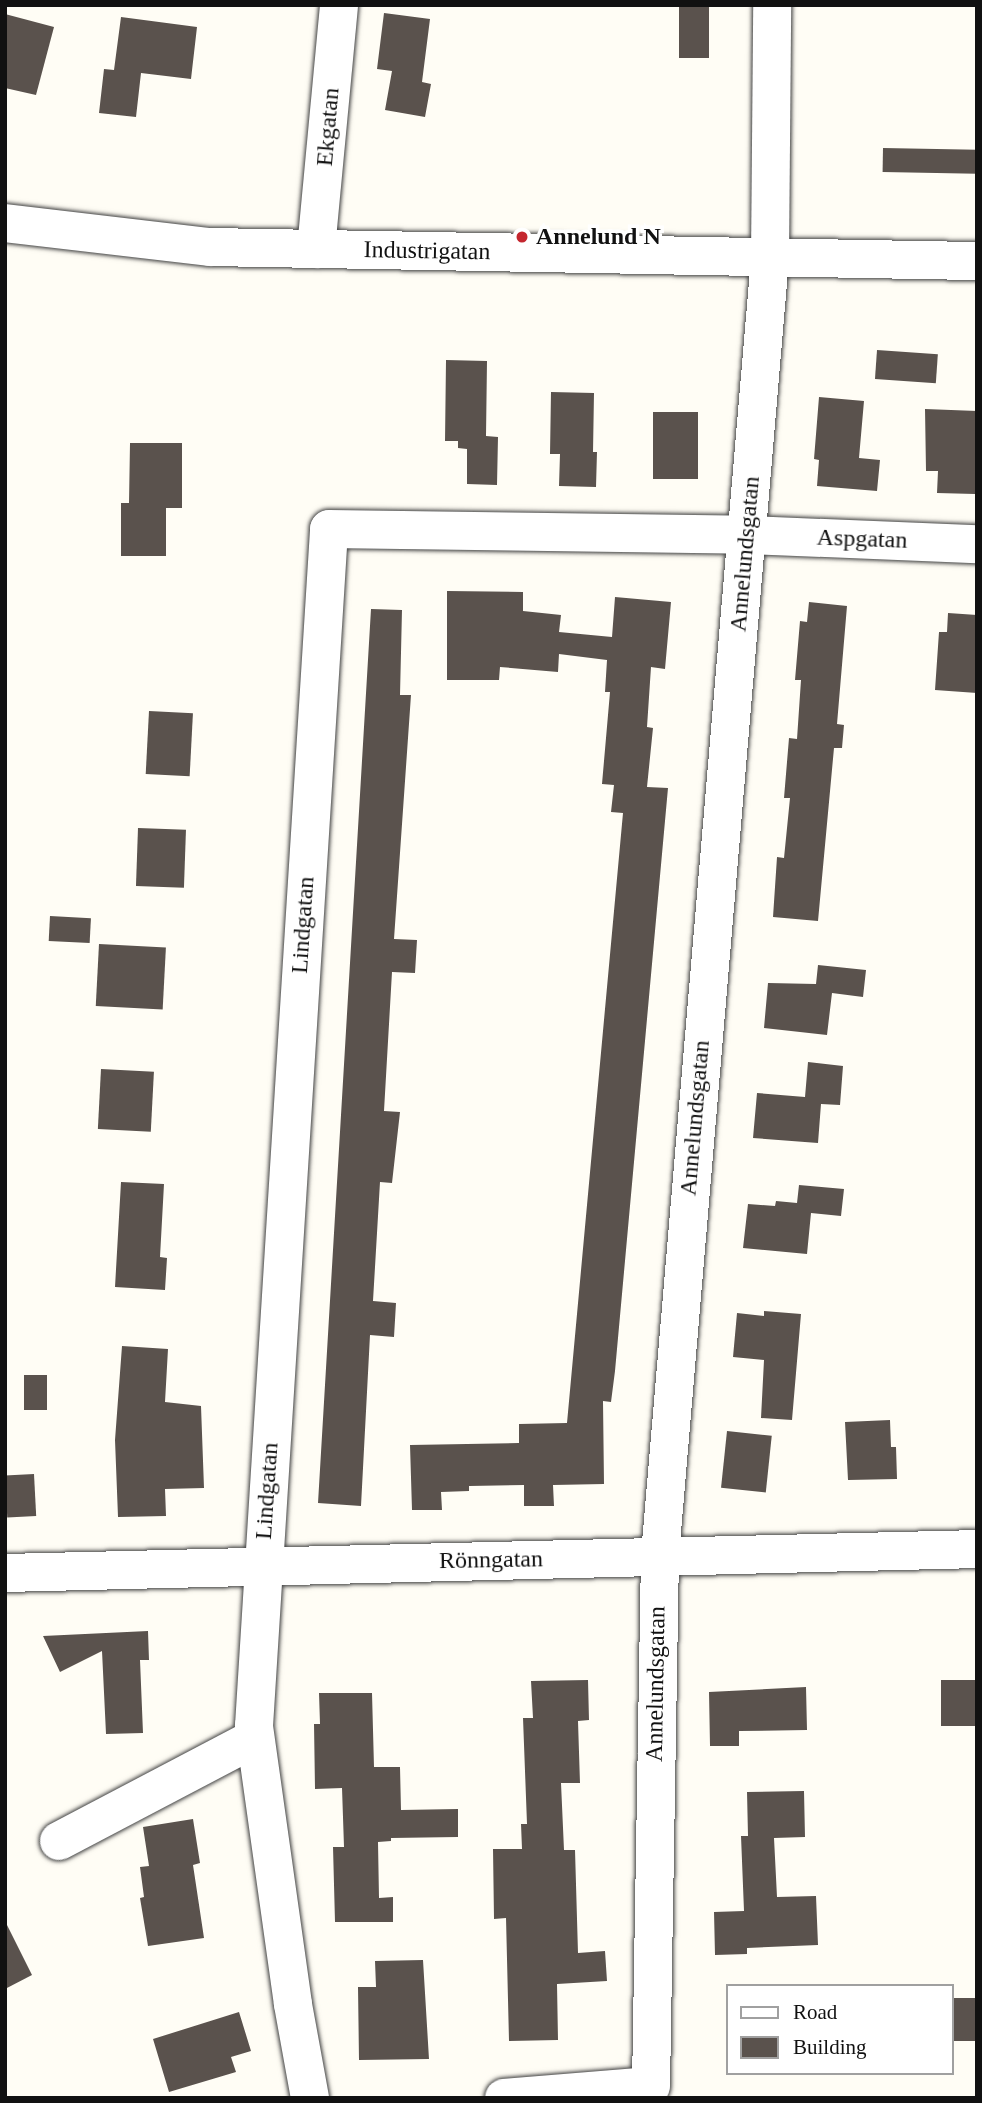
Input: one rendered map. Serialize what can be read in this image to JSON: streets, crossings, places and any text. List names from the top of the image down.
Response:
{
  "streets": {
    "street": [
      "Ekgatan",
      "Industrigatan",
      "Aspgatan",
      "Annelundsgatan",
      "Lindgatan",
      "Rönngatan"
    ]
  },
  "crossings": [
    ["Ekgatan", "Industrigatan"],
    ["Industrigatan", "Annelundsgatan"],
    ["Aspgatan", "Annelundsgatan"],
    ["Aspgatan", "Lindgatan"],
    ["Annelundsgatan", "Lindgatan"],
    ["Annelundsgatan", "Rönngatan"],
    ["Lindgatan", "Rönngatan"]
  ],
  "places": ["Annelund N"],
  "legend": ["Road", "Building"]
}
